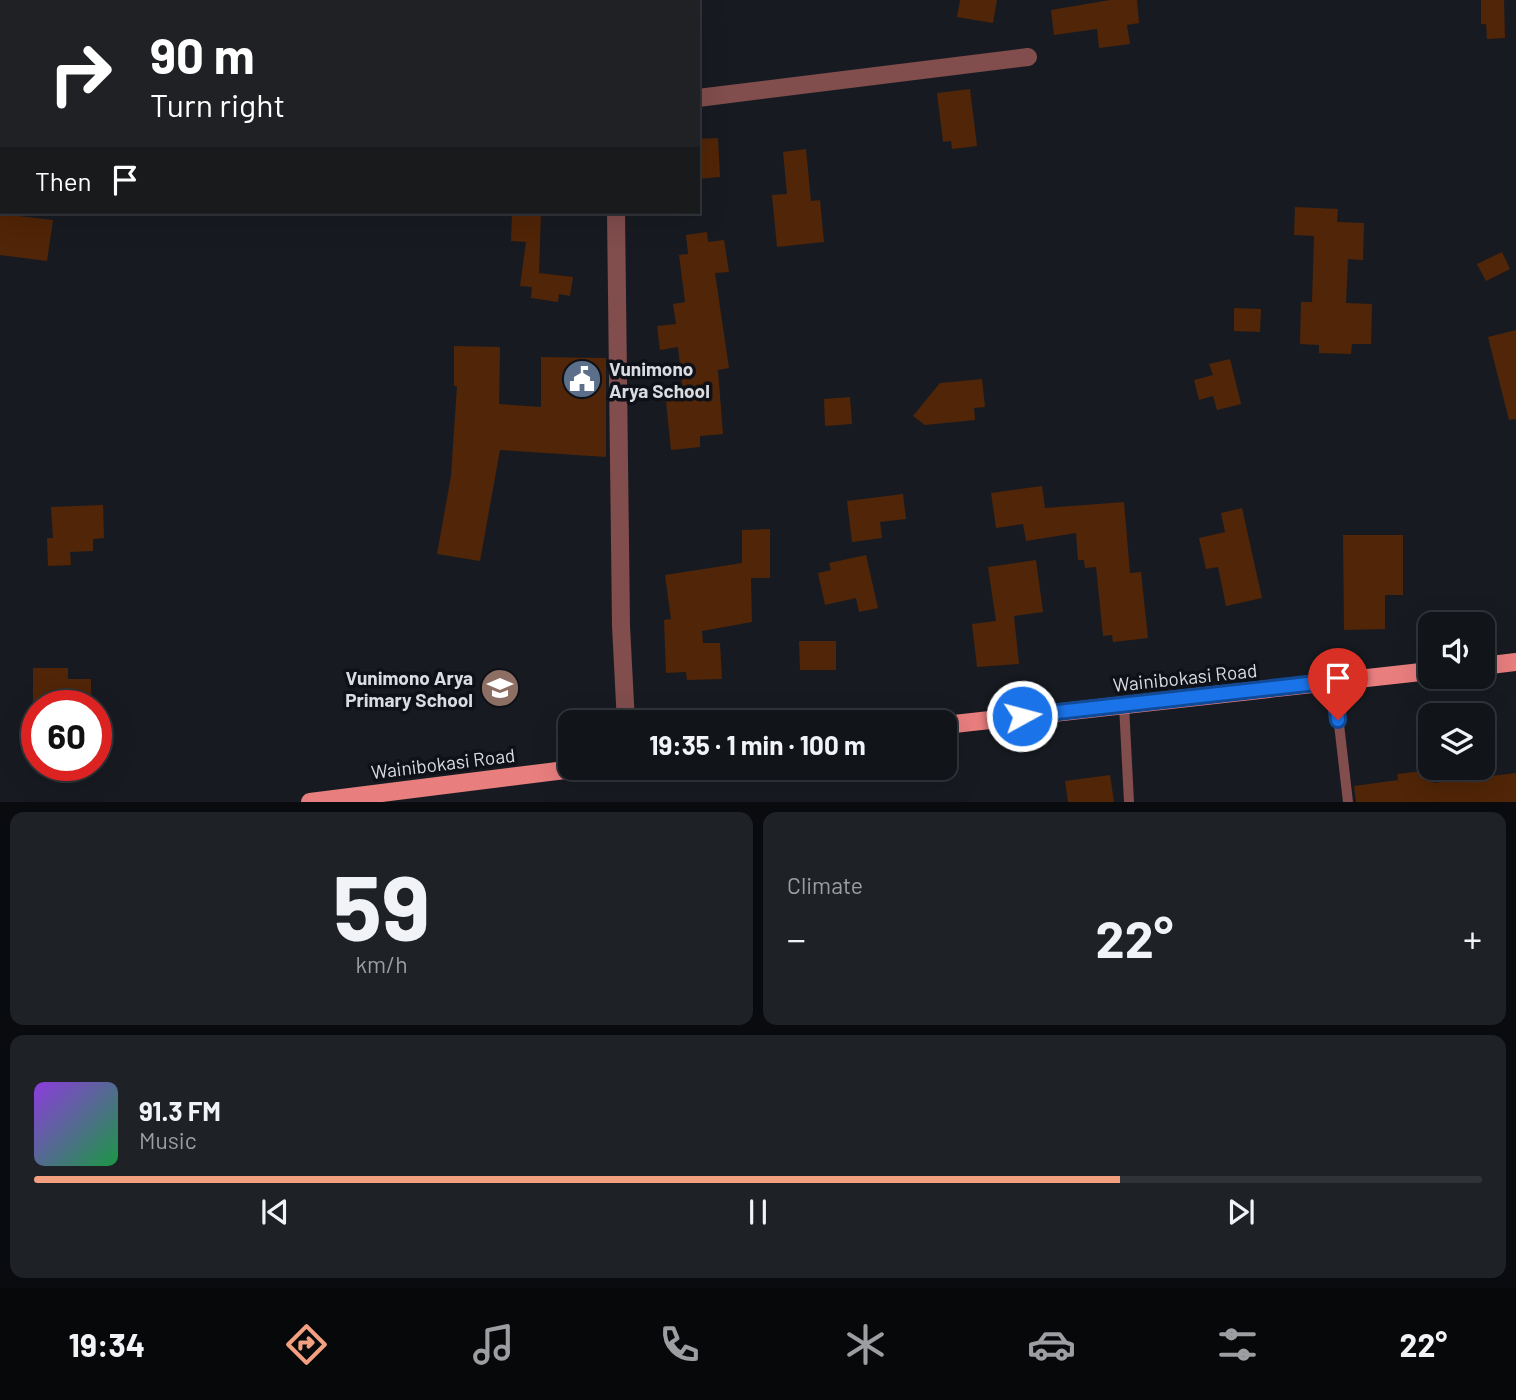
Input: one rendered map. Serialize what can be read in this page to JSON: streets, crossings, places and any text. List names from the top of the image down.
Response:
{
  "streets": {
    "main road": ["Wainibokasi Road"]
  },
  "places": {
    "public building": ["Vunimono Arya School"],
    "school or university": ["Vunimono Arya Primary School"]
  },
  "page": {
    "turn": ["90 m", "Turn right"],
    "then": "Then",
    "limit": "60",
    "trip": "19:35 · 1 min · 100 m",
    "tile": [
      ["59", "km/h"],
      "Climate"
    ],
    "heat": ["−", "22°", "+"],
    "song": ["91.3 FM", "Music"],
    "tabs": ["19:34", "22°"]
  }
}
